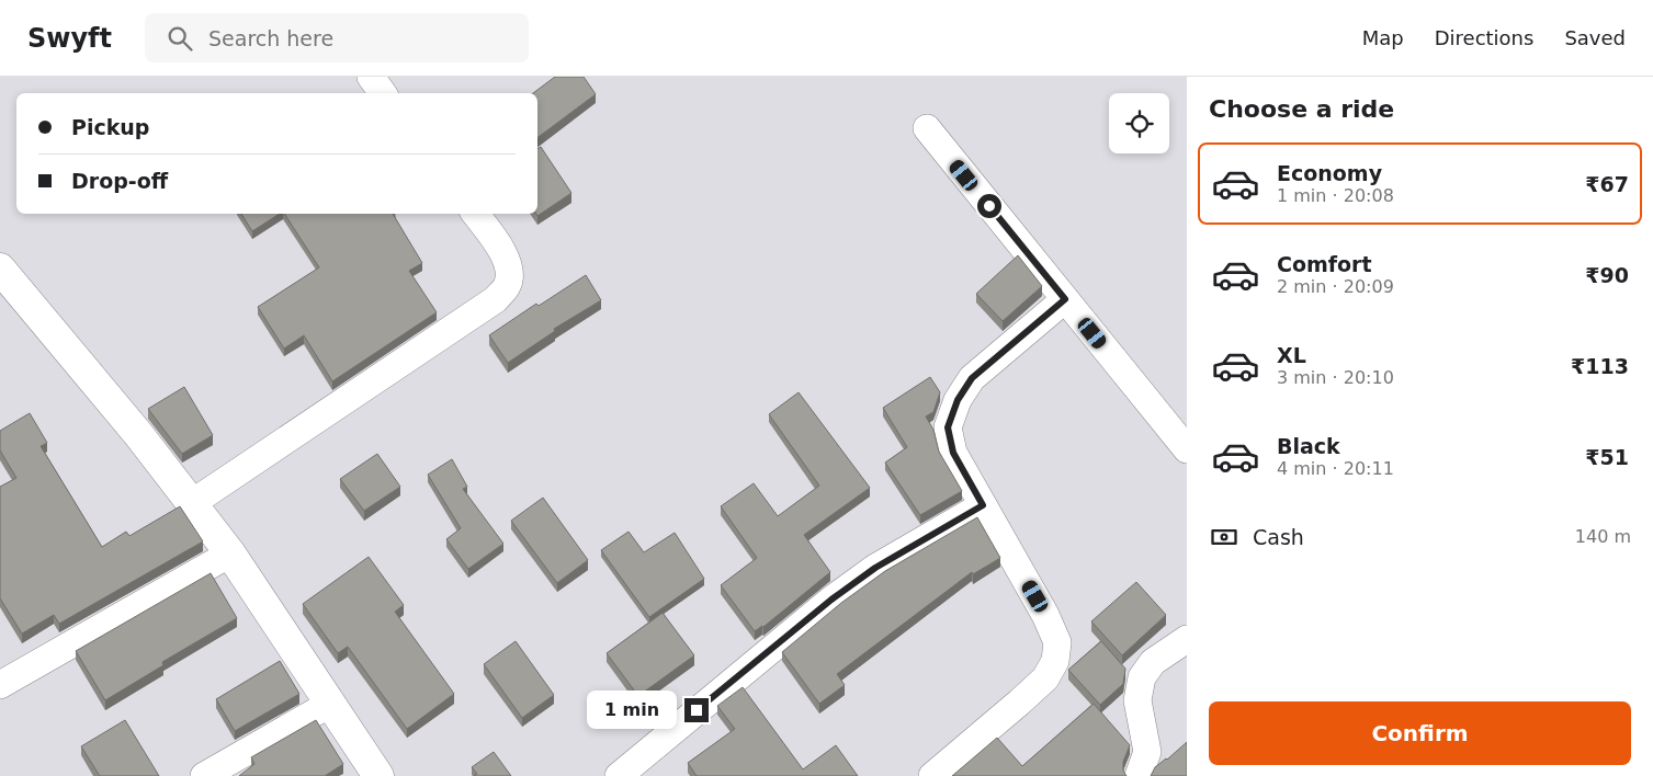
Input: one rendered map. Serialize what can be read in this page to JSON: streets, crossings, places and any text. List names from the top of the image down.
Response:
{
  "page": {
    "header": "Swyft",
    "search": "Search here",
    "nav": ["Map", "Directions", "Saved"],
    "heading": "Choose a ride",
    "banner": ["Pickup", "Drop-off"],
    "list": [
      {
        "name": "Economy",
        "note": "1 min · 20:08",
        "value": "₹67"
      },
      {
        "name": "Comfort",
        "note": "2 min · 20:09",
        "value": "₹90"
      },
      {
        "name": "XL",
        "note": "3 min · 20:10",
        "value": "₹113"
      },
      {
        "name": "Black",
        "note": "4 min · 20:11",
        "value": "₹51"
      }
    ],
    "pay": ["Cash", "140 m"],
    "bubble": "1 min",
    "buttons": "Confirm"
  }
}
